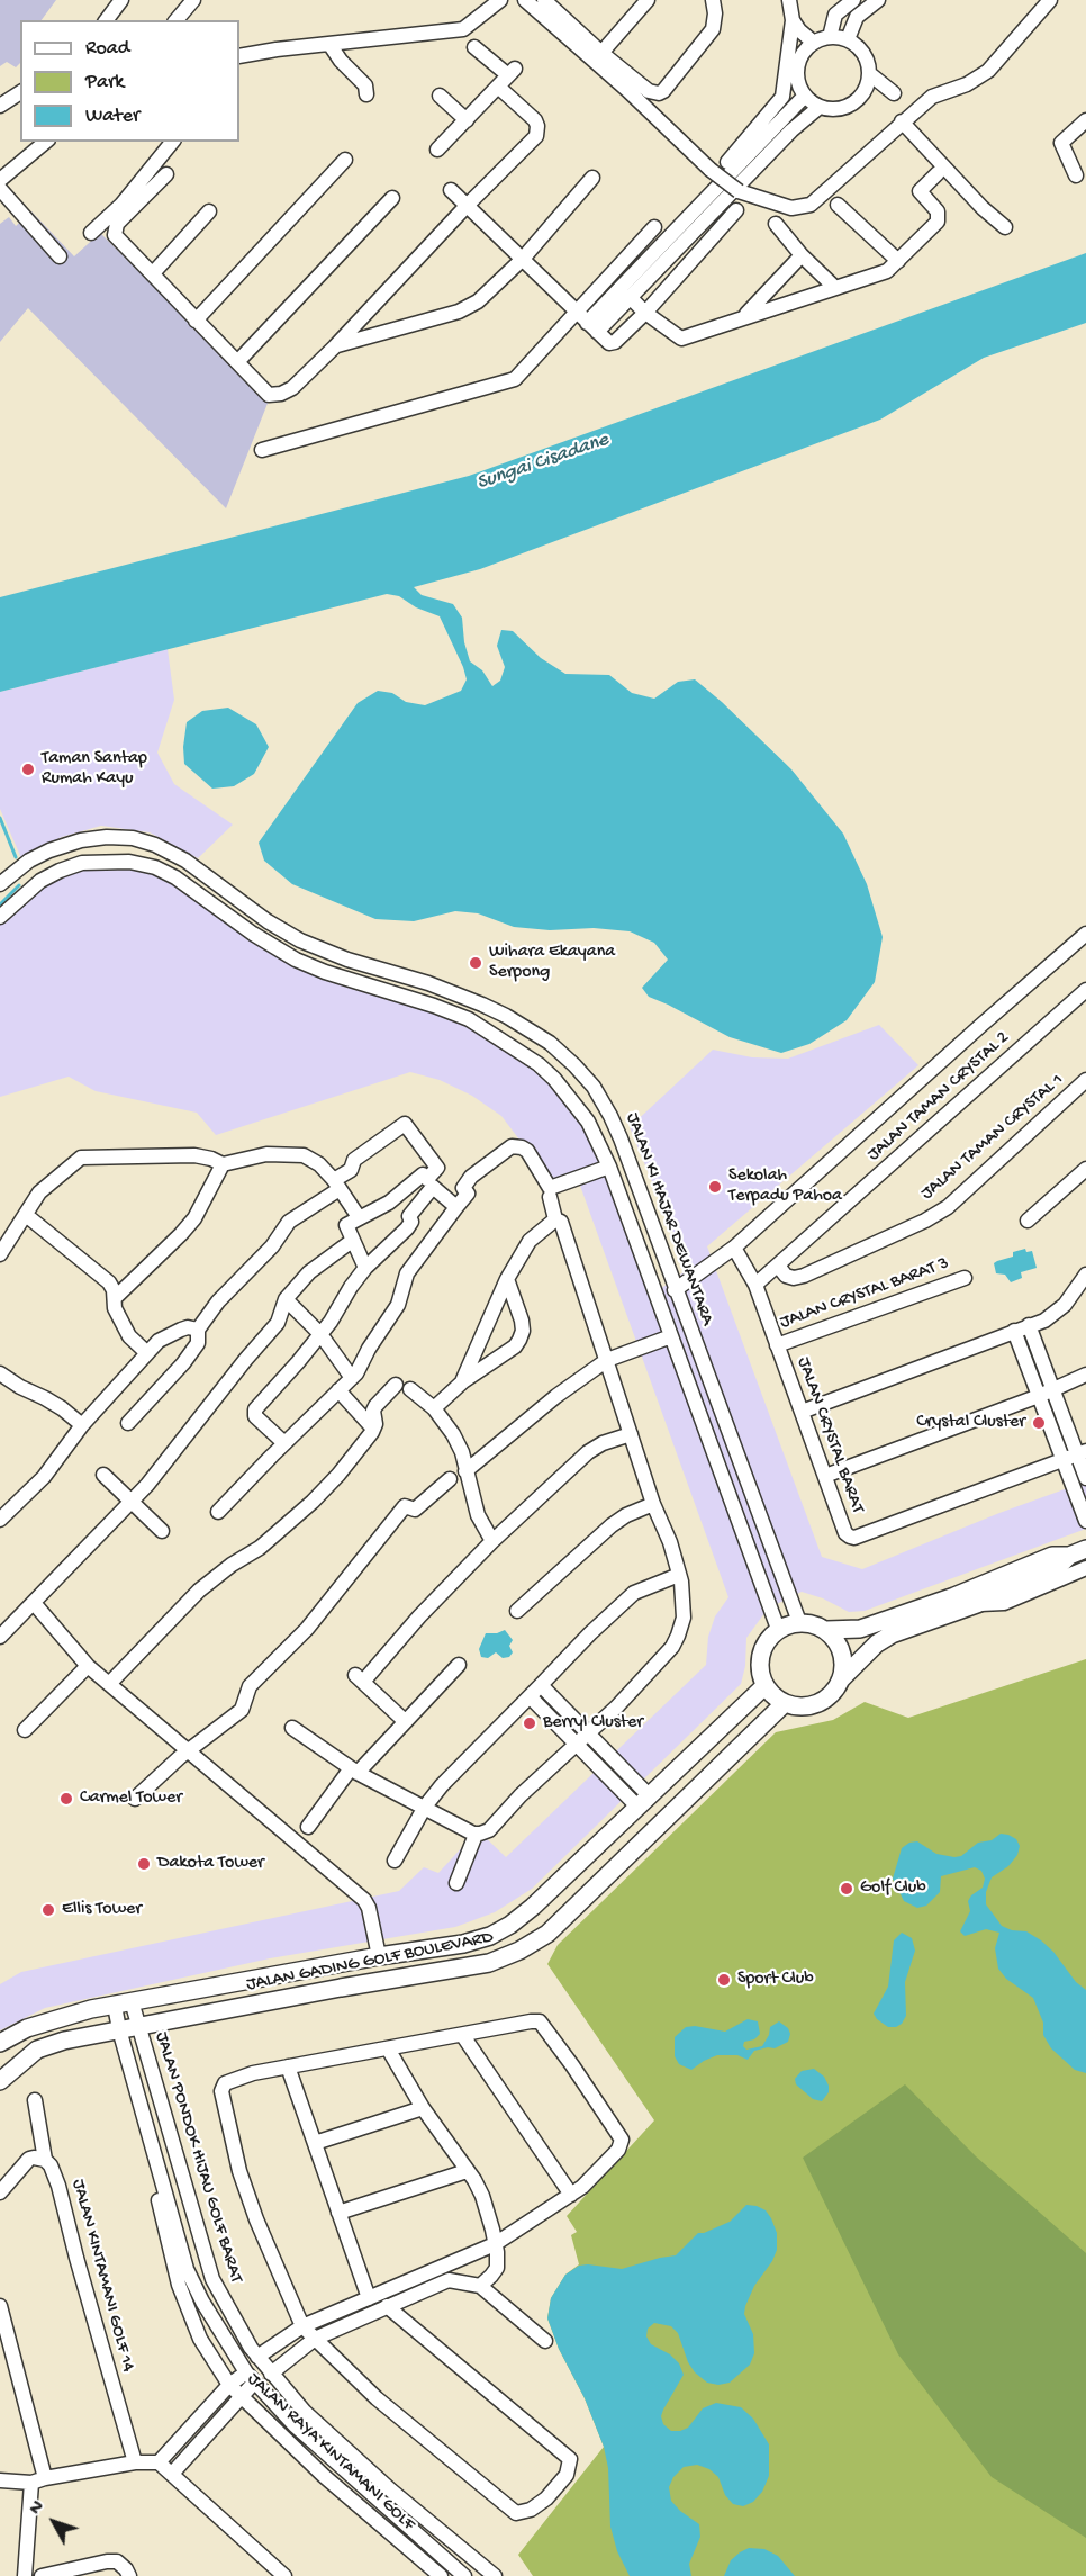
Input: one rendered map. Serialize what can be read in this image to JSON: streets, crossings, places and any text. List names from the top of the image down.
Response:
{
  "streets": {
    "main road": ["JALAN GADING GOLF BOULEVARD"],
    "street": [
      "JALAN TAMAN CRYSTAL 2",
      "JALAN TAMAN CRYSTAL 1",
      "JALAN KI HAJAR DEWANTARA",
      "JALAN CRYSTAL BARAT 3",
      "JALAN CRYSTAL BARAT",
      "JALAN PONDOK HIJAU GOLF BARAT",
      "JALAN KINTAMANI GOLF 14",
      "JALAN RAYA KINTAMANI GOLF"
    ]
  },
  "crossings": [
    ["JALAN TAMAN CRYSTAL 2", "JALAN TAMAN CRYSTAL 1"],
    ["JALAN TAMAN CRYSTAL 2", "JALAN CRYSTAL BARAT"],
    ["JALAN KI HAJAR DEWANTARA", "JALAN GADING GOLF BOULEVARD"],
    ["JALAN CRYSTAL BARAT 3", "JALAN CRYSTAL BARAT"],
    ["JALAN GADING GOLF BOULEVARD", "JALAN PONDOK HIJAU GOLF BARAT"]
  ],
  "water": ["Sungai Cisadane"],
  "places": [
    "Taman Santap Rumah Kayu",
    "Wihara Ekayana Serpong",
    "Sekolah Terpadu Pahoa",
    "Crystal Cluster",
    "Berryl Cluster",
    "Carmel Tower",
    "Dakota Tower",
    "Golf Club",
    "Ellis Tower",
    "Sport Club"
  ],
  "legend": ["Road", "Park", "Water"],
  "north": "top left"
}
